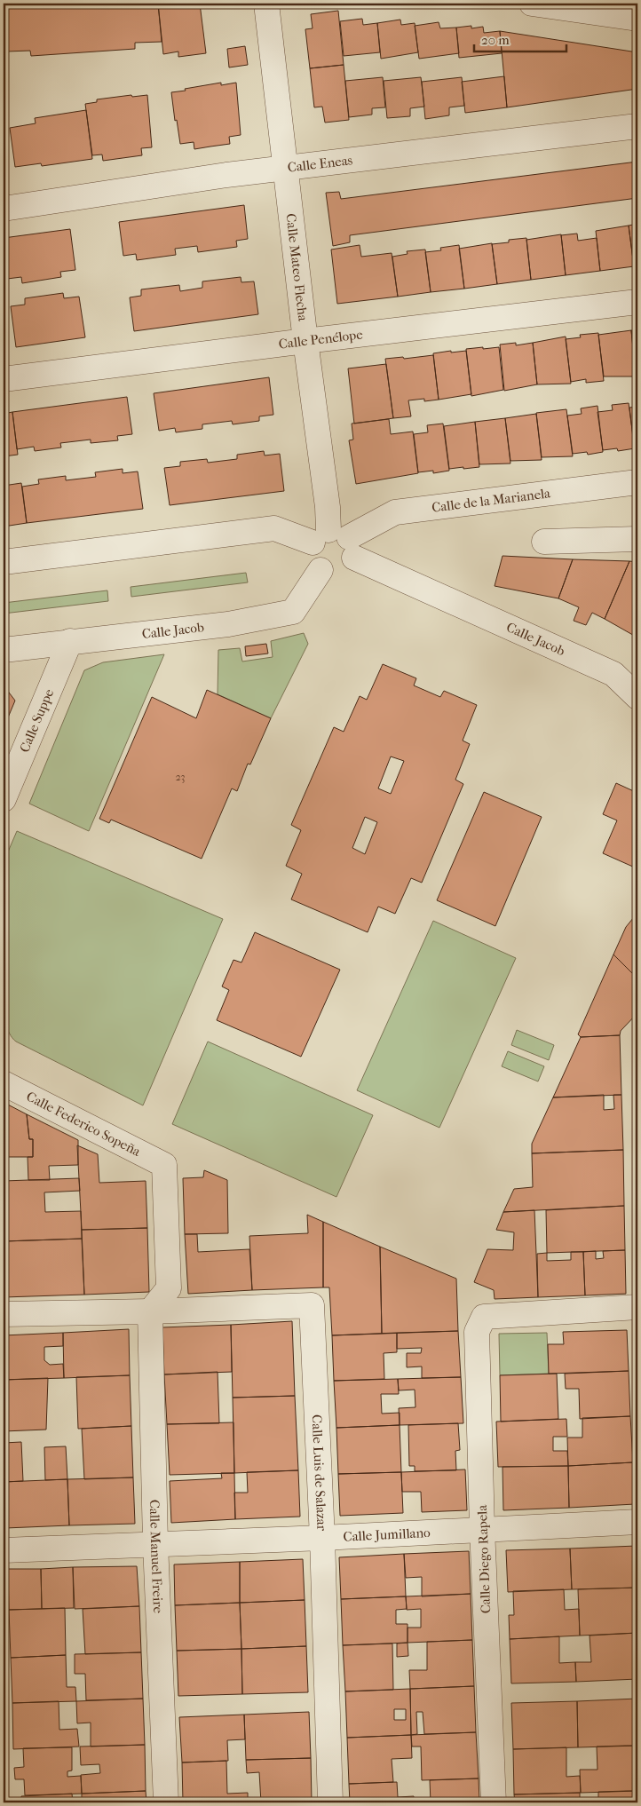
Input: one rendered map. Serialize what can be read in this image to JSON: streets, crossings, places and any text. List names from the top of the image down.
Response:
{
  "streets": {
    "street": [
      "Calle Eneas",
      "Calle Mateo Flecha",
      "Calle Penélope",
      "Calle de la Marianela",
      "Calle Jacob",
      "Calle Suppe",
      "Calle Federico Sopeña",
      "Calle Luis de Salazar",
      "Calle Jumillano",
      "Calle Manuel Freire",
      "Calle Diego Rapela"
    ]
  },
  "crossings": [
    ["Calle Eneas", "Calle Mateo Flecha"],
    ["Calle Mateo Flecha", "Calle Penélope"],
    ["Calle Mateo Flecha", "Calle de la Marianela"],
    ["Calle Mateo Flecha", "Calle Jacob"],
    ["Calle de la Marianela", "Calle Jacob"],
    ["Calle Jacob", "Calle Suppe"],
    ["Calle Federico Sopeña", "Calle Luis de Salazar"],
    ["Calle Federico Sopeña", "Calle Manuel Freire"],
    ["Calle Luis de Salazar", "Calle Jumillano"],
    ["Calle Luis de Salazar", "Calle Manuel Freire"],
    ["Calle Jumillano", "Calle Manuel Freire"],
    ["Calle Jumillano", "Calle Diego Rapela"]
  ],
  "house_numbers": ["23"],
  "scale_bar": "20 m"
}
